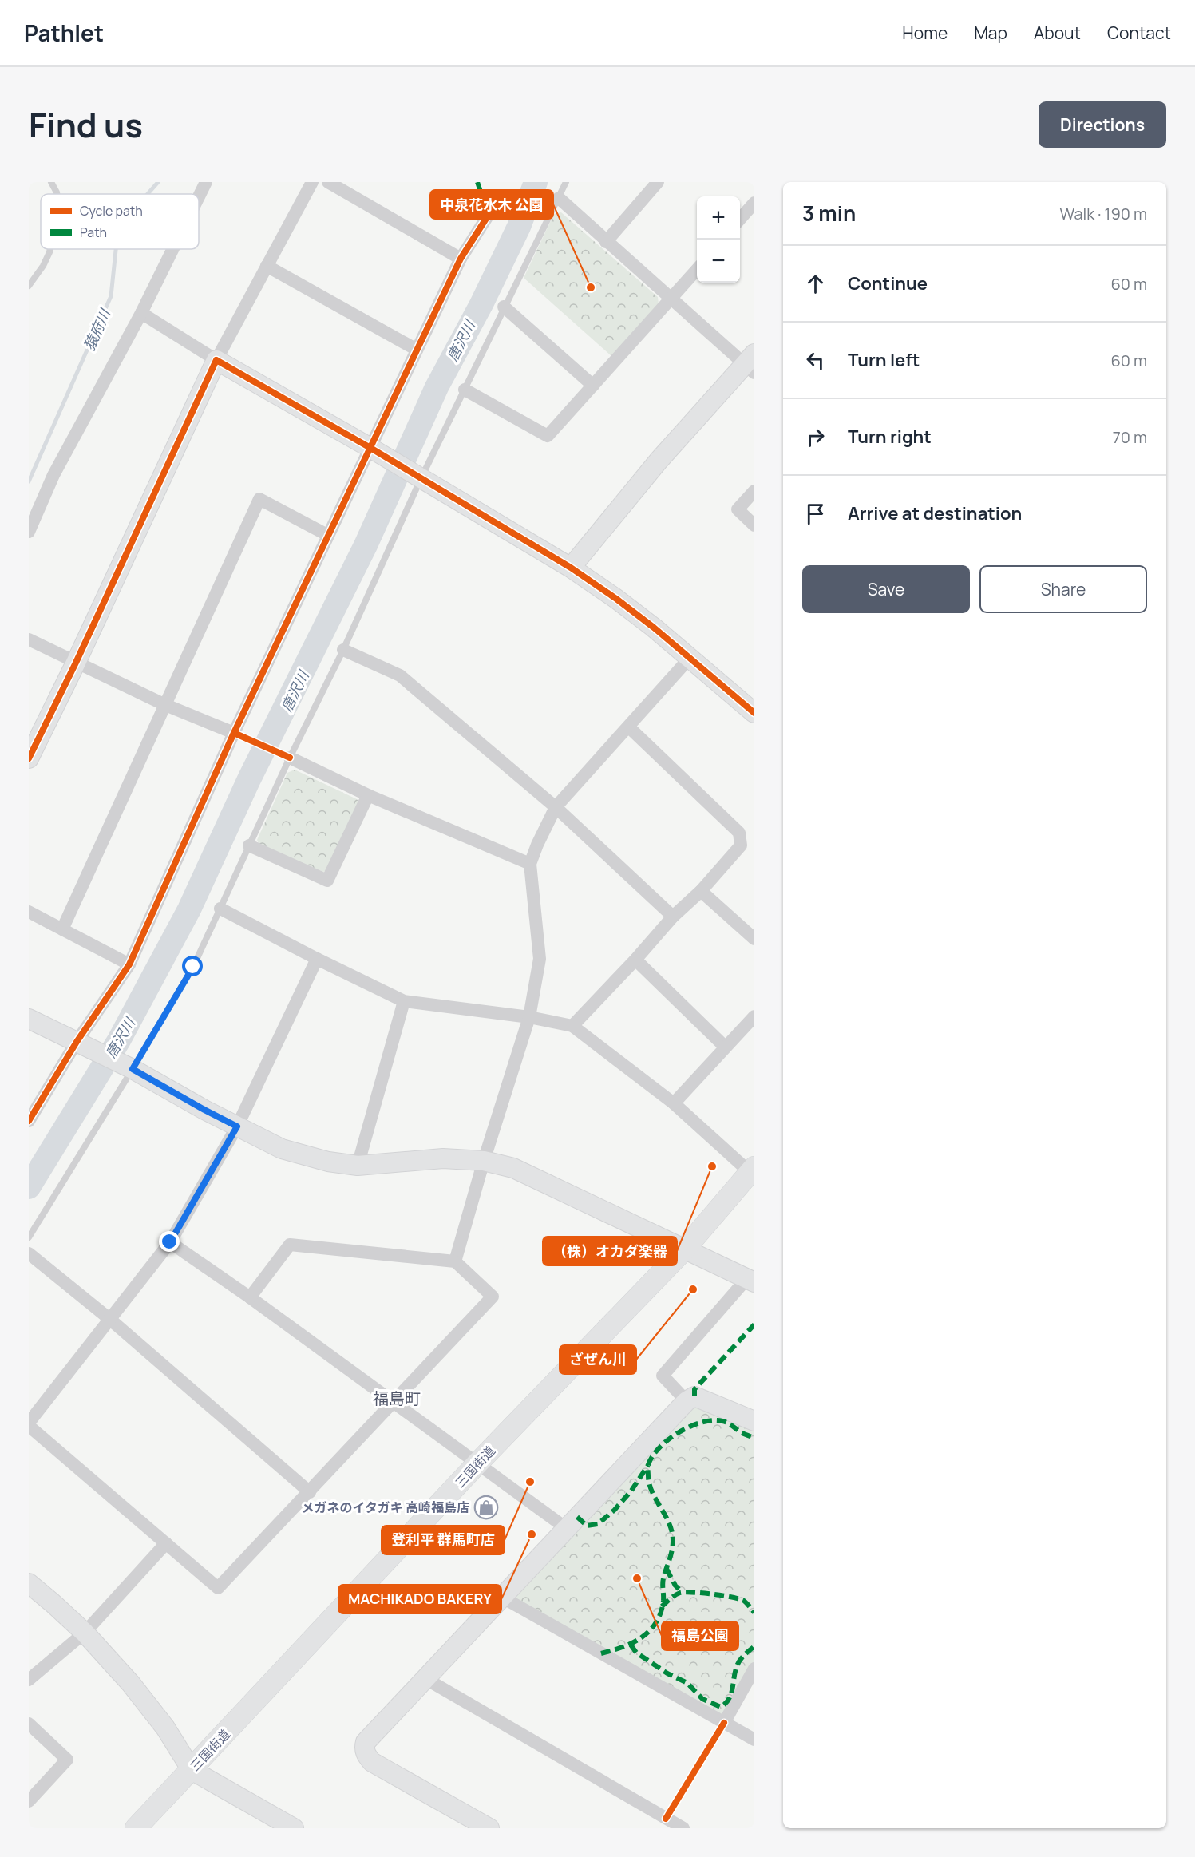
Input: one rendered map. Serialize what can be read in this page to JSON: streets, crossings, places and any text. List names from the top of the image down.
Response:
{
  "streets": {
    "main road": ["三国街道"]
  },
  "districts": ["福島町"],
  "water": ["猿府川", "唐沢川"],
  "places": {
    "other": [
      "中泉花水木 公園",
      "（株）オカダ楽器",
      "ざぜん川",
      "登利平 群馬町店",
      "MACHIKADO BAKERY",
      "福島公園"
    ],
    "shop": ["メガネのイタガキ 高崎福島店"]
  },
  "legend": ["Cycle path", "Path"],
  "page": {
    "header": "Pathlet",
    "nav": [
      "Home",
      "Map",
      "About",
      "Contact"
    ],
    "title": "Find us",
    "buttons": [
      "Directions",
      ["Save", "Share"]
    ],
    "heading": ["3 min", "Walk · 190 m"],
    "map_buttons": ["+", "−"],
    "list": [
      ["Continue", "60 m"],
      ["Turn left", "60 m"],
      ["Turn right", "70 m"],
      "Arrive at destination"
    ]
  }
}
